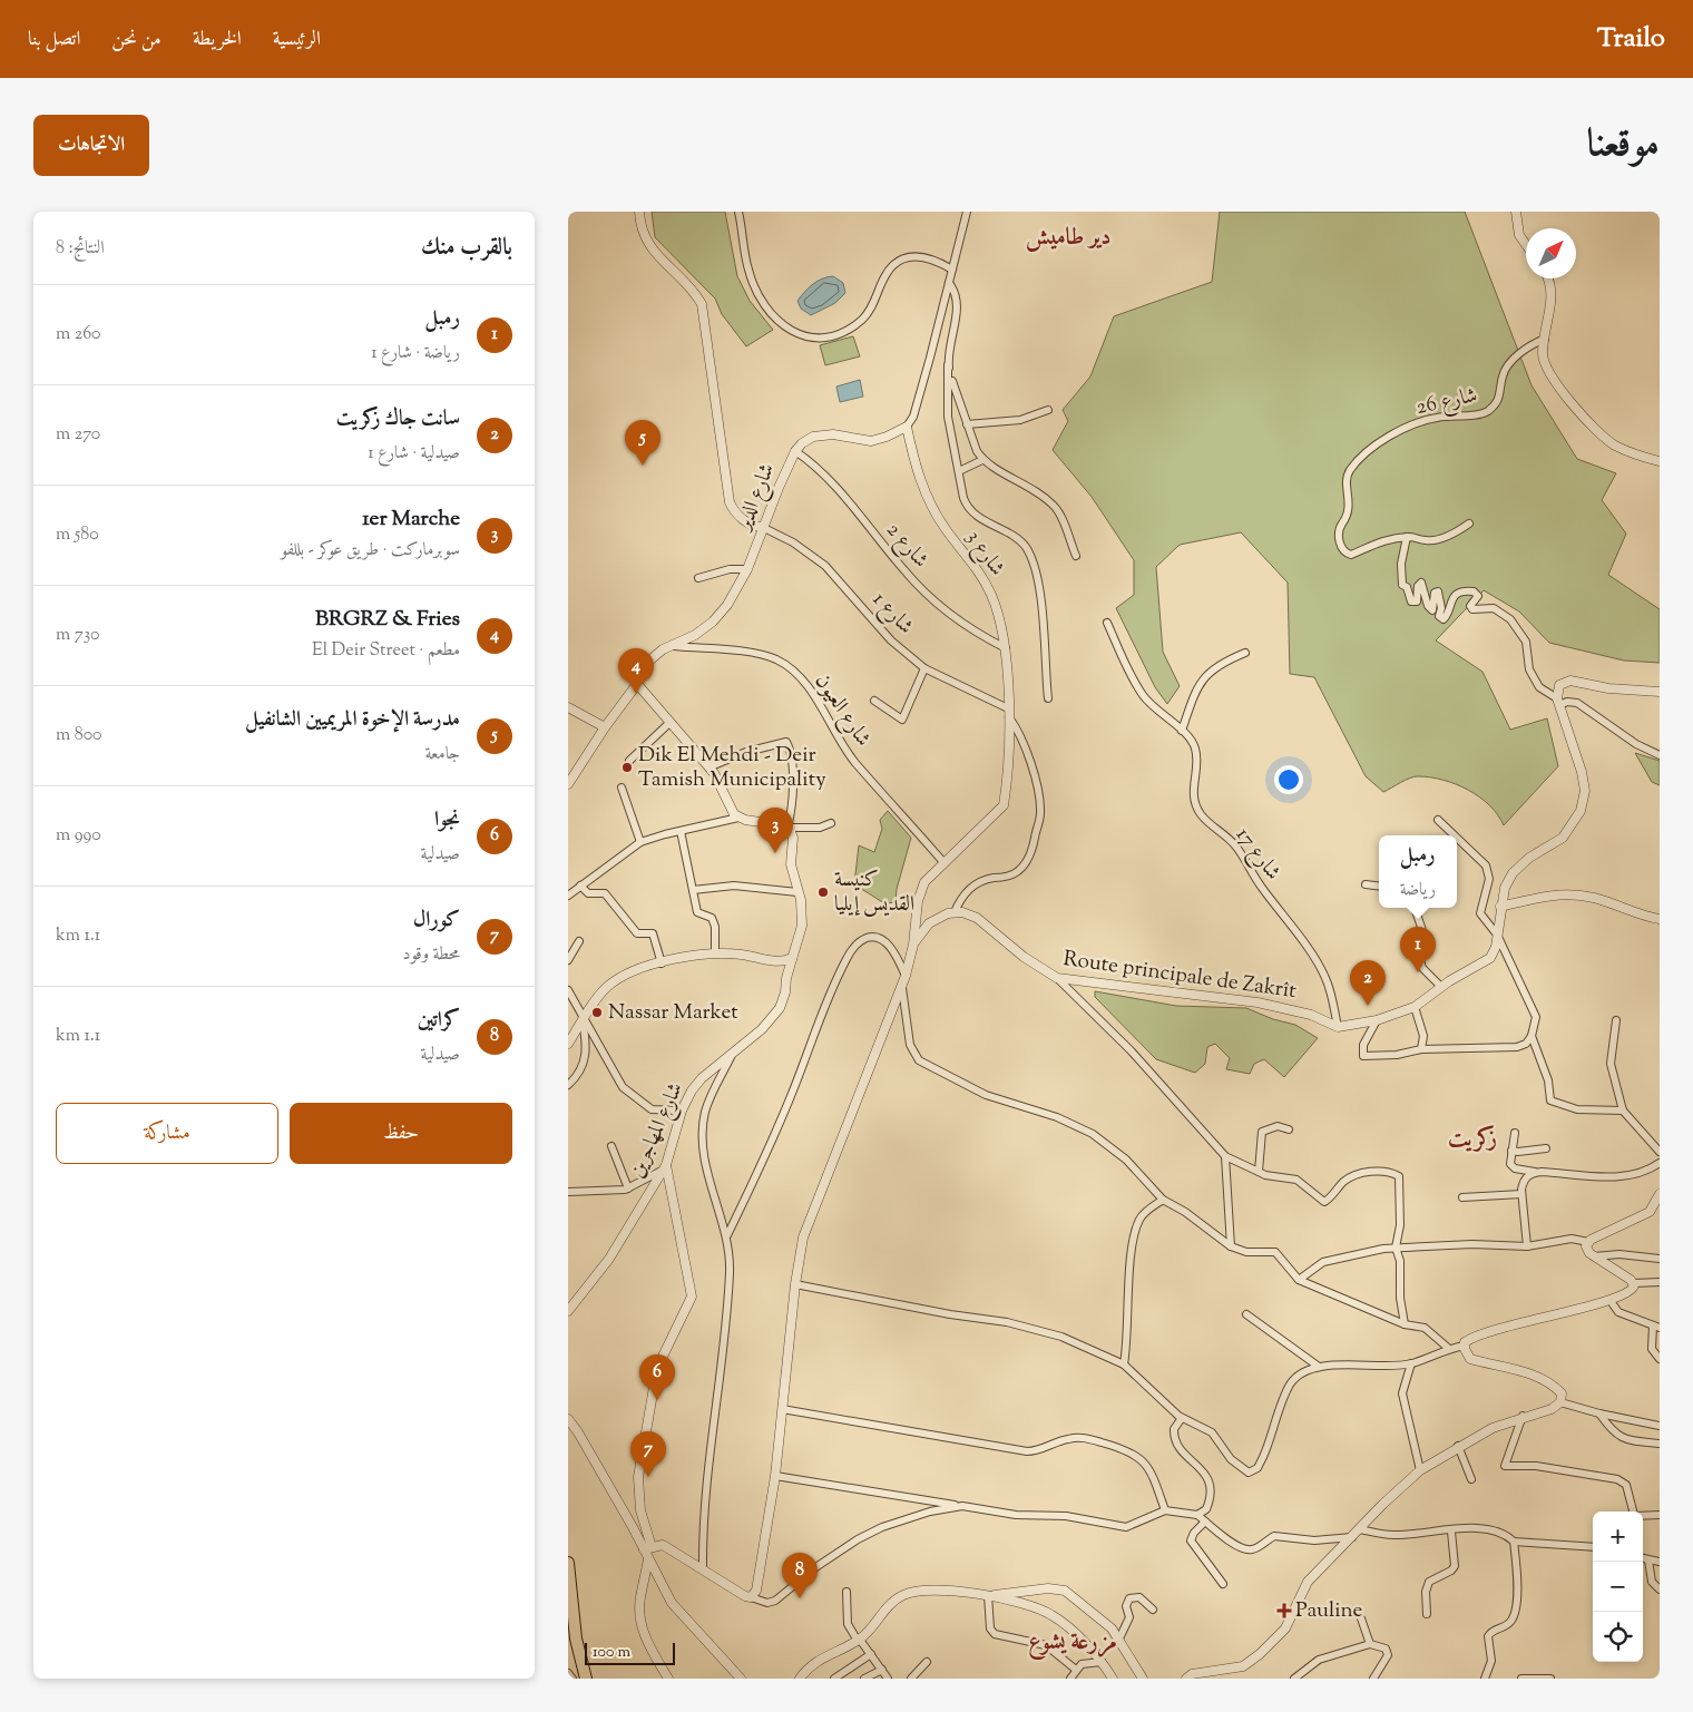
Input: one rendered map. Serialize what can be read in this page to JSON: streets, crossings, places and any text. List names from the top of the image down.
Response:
{
  "streets": {
    "street": [
      "شارع 26",
      "شارع الدير",
      "شارع 2",
      "شارع 3",
      "شارع 1",
      "شارع العيون",
      "شارع 17",
      "Route principale de Zakrît",
      "شارع المهاجرين"
    ]
  },
  "crossings": [
    ["شارع الدير", "شارع 2"],
    ["شارع الدير", "شارع 3"],
    ["شارع الدير", "شارع 1"],
    ["شارع الدير", "شارع العيون"],
    ["شارع 2", "شارع 3"],
    ["شارع 3", "شارع 1"],
    ["شارع 3", "شارع العيون"],
    ["شارع 17", "Route principale de Zakrît"]
  ],
  "districts": ["دير طاميش", "زكريت", "مزرعة يشوع"],
  "places": {
    "other": ["Dik El Mehdi - Deir Tamish Municipality", "كنيسة القديس إيليا", "Nassar Market"],
    "health": ["Pauline"]
  },
  "scale_bar": "100 m",
  "north": "top right",
  "page": {
    "header": "Trailo",
    "nav": [
      "الرئيسية",
      "الخريطة",
      "من نحن",
      "اتصل بنا"
    ],
    "title": "موقعنا",
    "buttons": [
      "الاتجاهات",
      ["حفظ", "مشاركة"]
    ],
    "heading": ["بالقرب منك", "النتائج: 8"],
    "list": [
      {
        "mark": "1",
        "name": "رمبل",
        "note": "رياضة · شارع 1",
        "value": "260 m"
      },
      {
        "mark": "2",
        "name": "سانت جاك زكريت",
        "note": "صيدلية · شارع 1",
        "value": "270 m"
      },
      {
        "mark": "3",
        "name": "1er Marche",
        "note": "سوبرماركت · طريق عوكر - بللفو",
        "value": "580 m"
      },
      {
        "mark": "4",
        "name": "BRGRZ & Fries",
        "note": "مطعم · El Deir Street",
        "value": "730 m"
      },
      {
        "mark": "5",
        "name": "مدرسة الإخوة المريميين الشانفيل",
        "note": "جامعة",
        "value": "800 m"
      },
      {
        "mark": "6",
        "name": "نجوا",
        "note": "صيدلية",
        "value": "990 m"
      },
      {
        "mark": "7",
        "name": "كورال",
        "note": "محطة وقود",
        "value": "1.1 km"
      },
      {
        "mark": "8",
        "name": "كراتين",
        "note": "صيدلية",
        "value": "1.1 km"
      }
    ],
    "pins": [
      "5",
      "4",
      "3",
      "1",
      "2",
      "6",
      "7",
      "8"
    ],
    "popup": ["رمبل", "رياضة"],
    "map_buttons": ["+", "−"],
    "scale": "100 m"
  }
}
